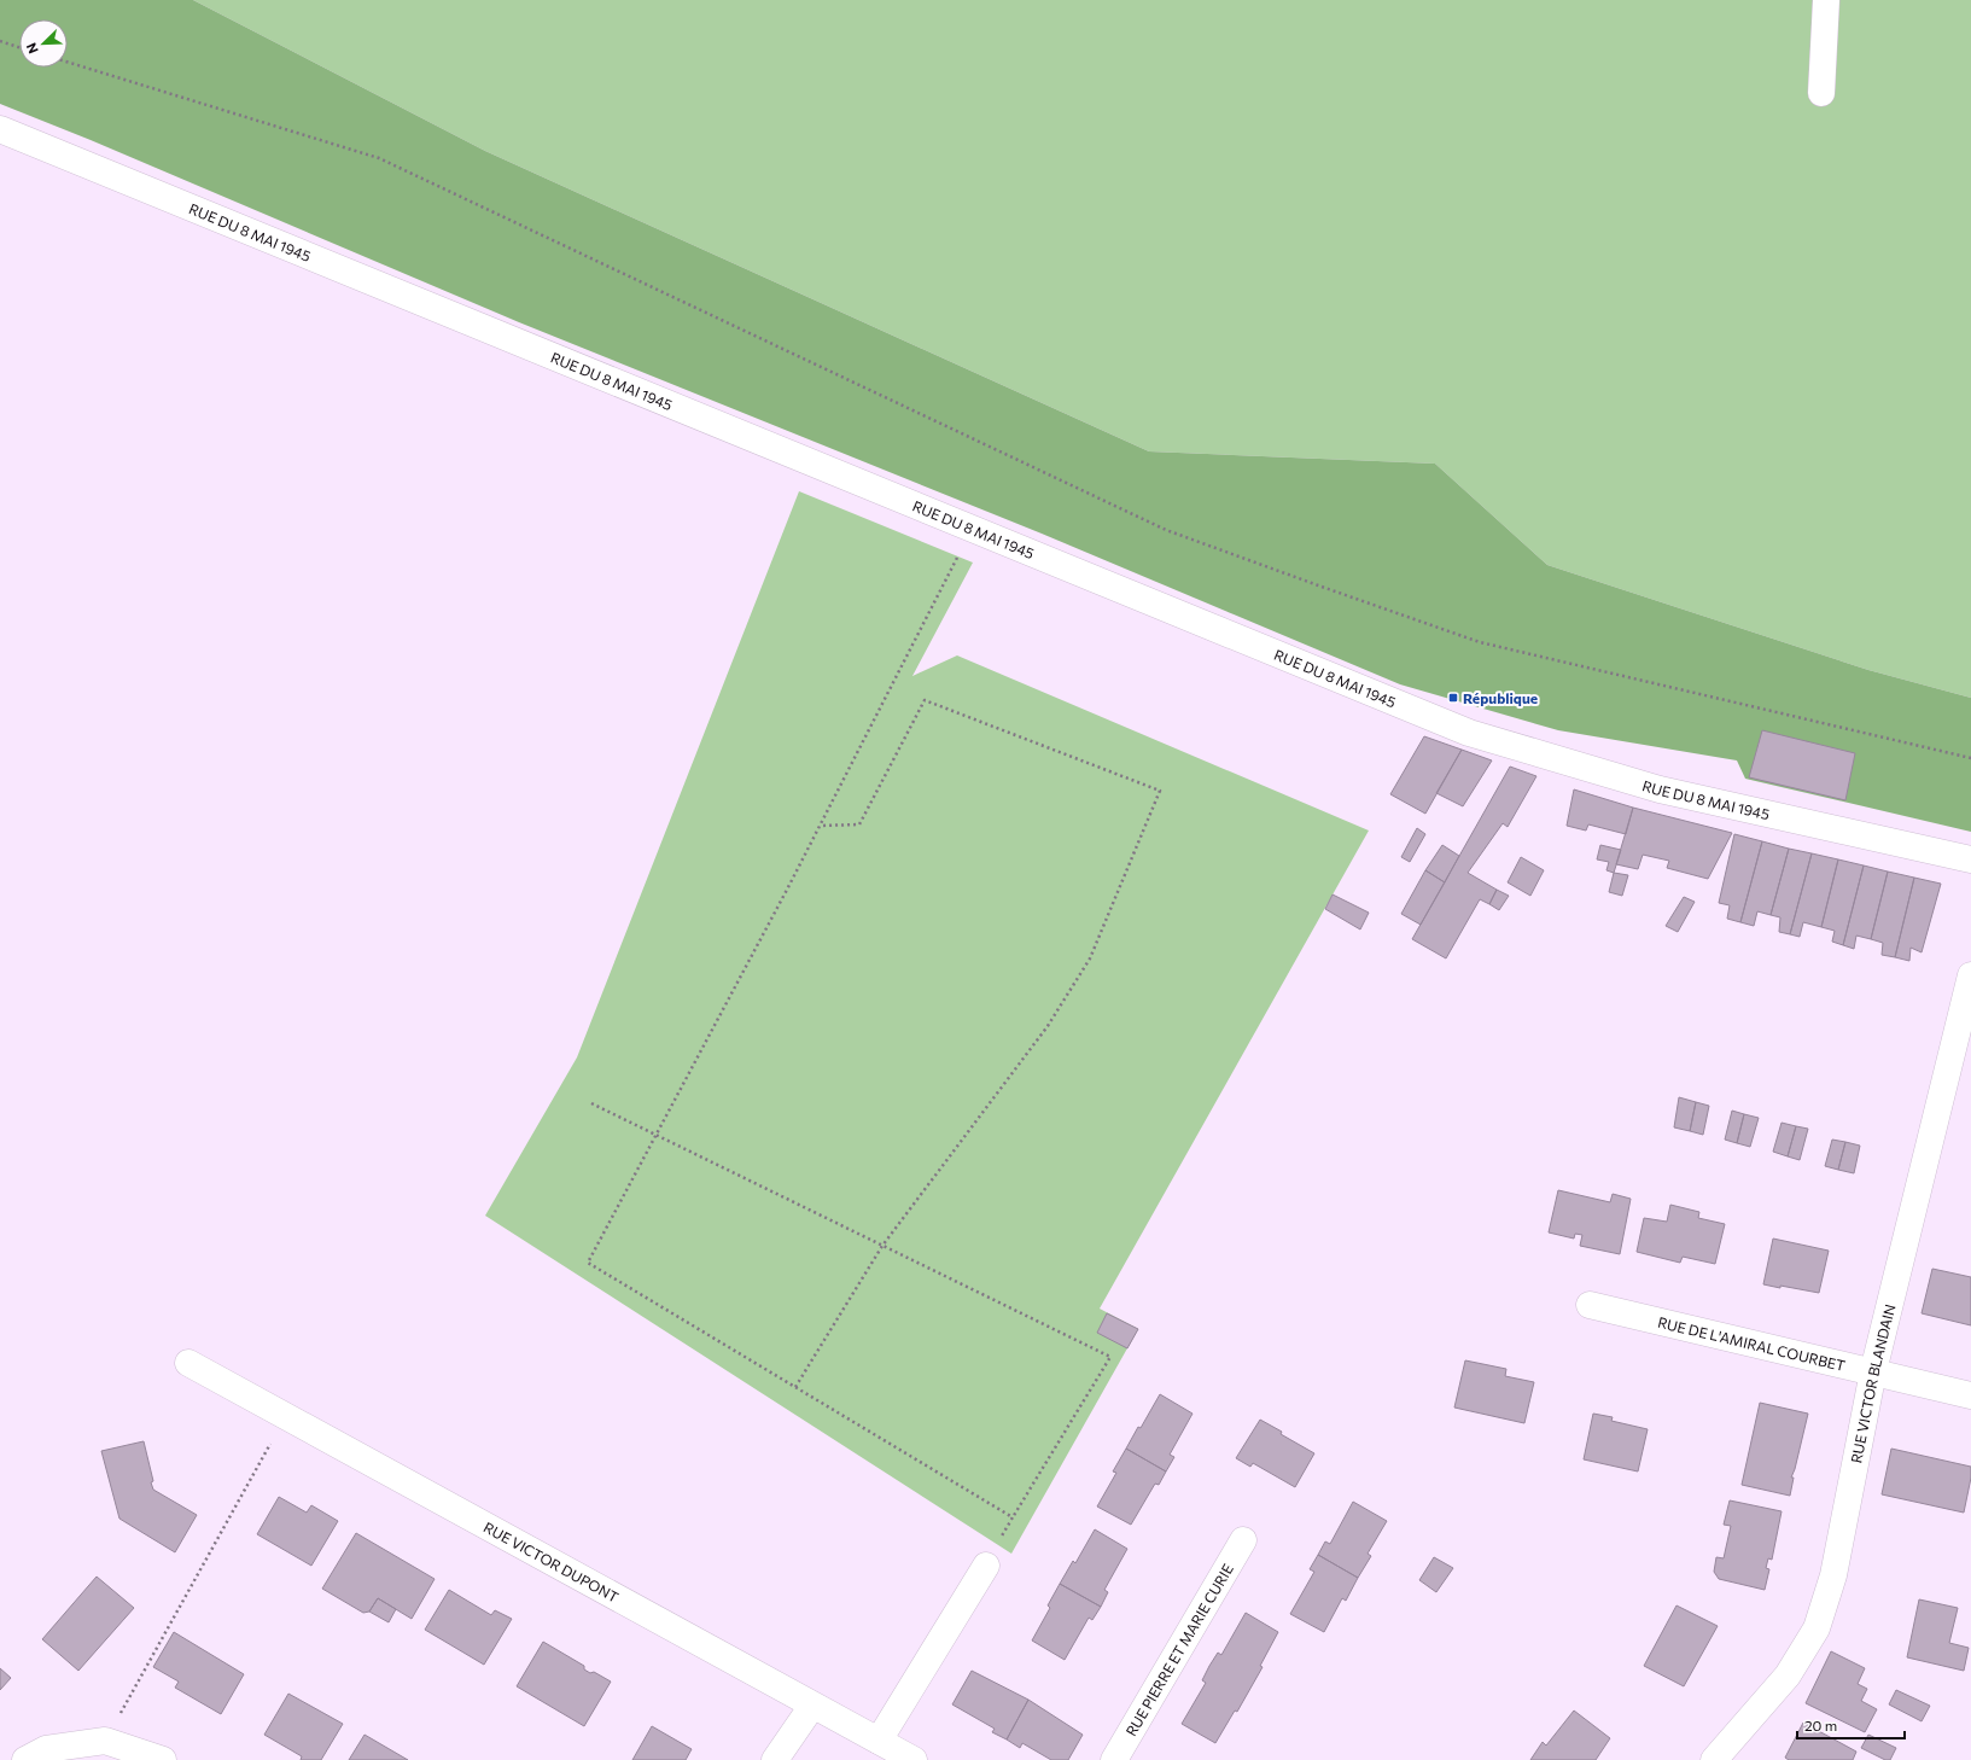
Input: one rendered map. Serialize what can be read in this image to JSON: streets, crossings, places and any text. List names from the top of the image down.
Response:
{
  "streets": {
    "street": [
      "RUE DU 8 MAI 1945",
      "RUE DE L'AMIRAL COURBET",
      "RUE VICTOR BLANDAIN",
      "RUE VICTOR DUPONT",
      "RUE PIERRE ET MARIE CURIE"
    ]
  },
  "crossings": [
    ["RUE DE L'AMIRAL COURBET", "RUE VICTOR BLANDAIN"]
  ],
  "places": {
    "transit": ["République"]
  },
  "scale_bar": "20 m",
  "north": "bottom left"
}
